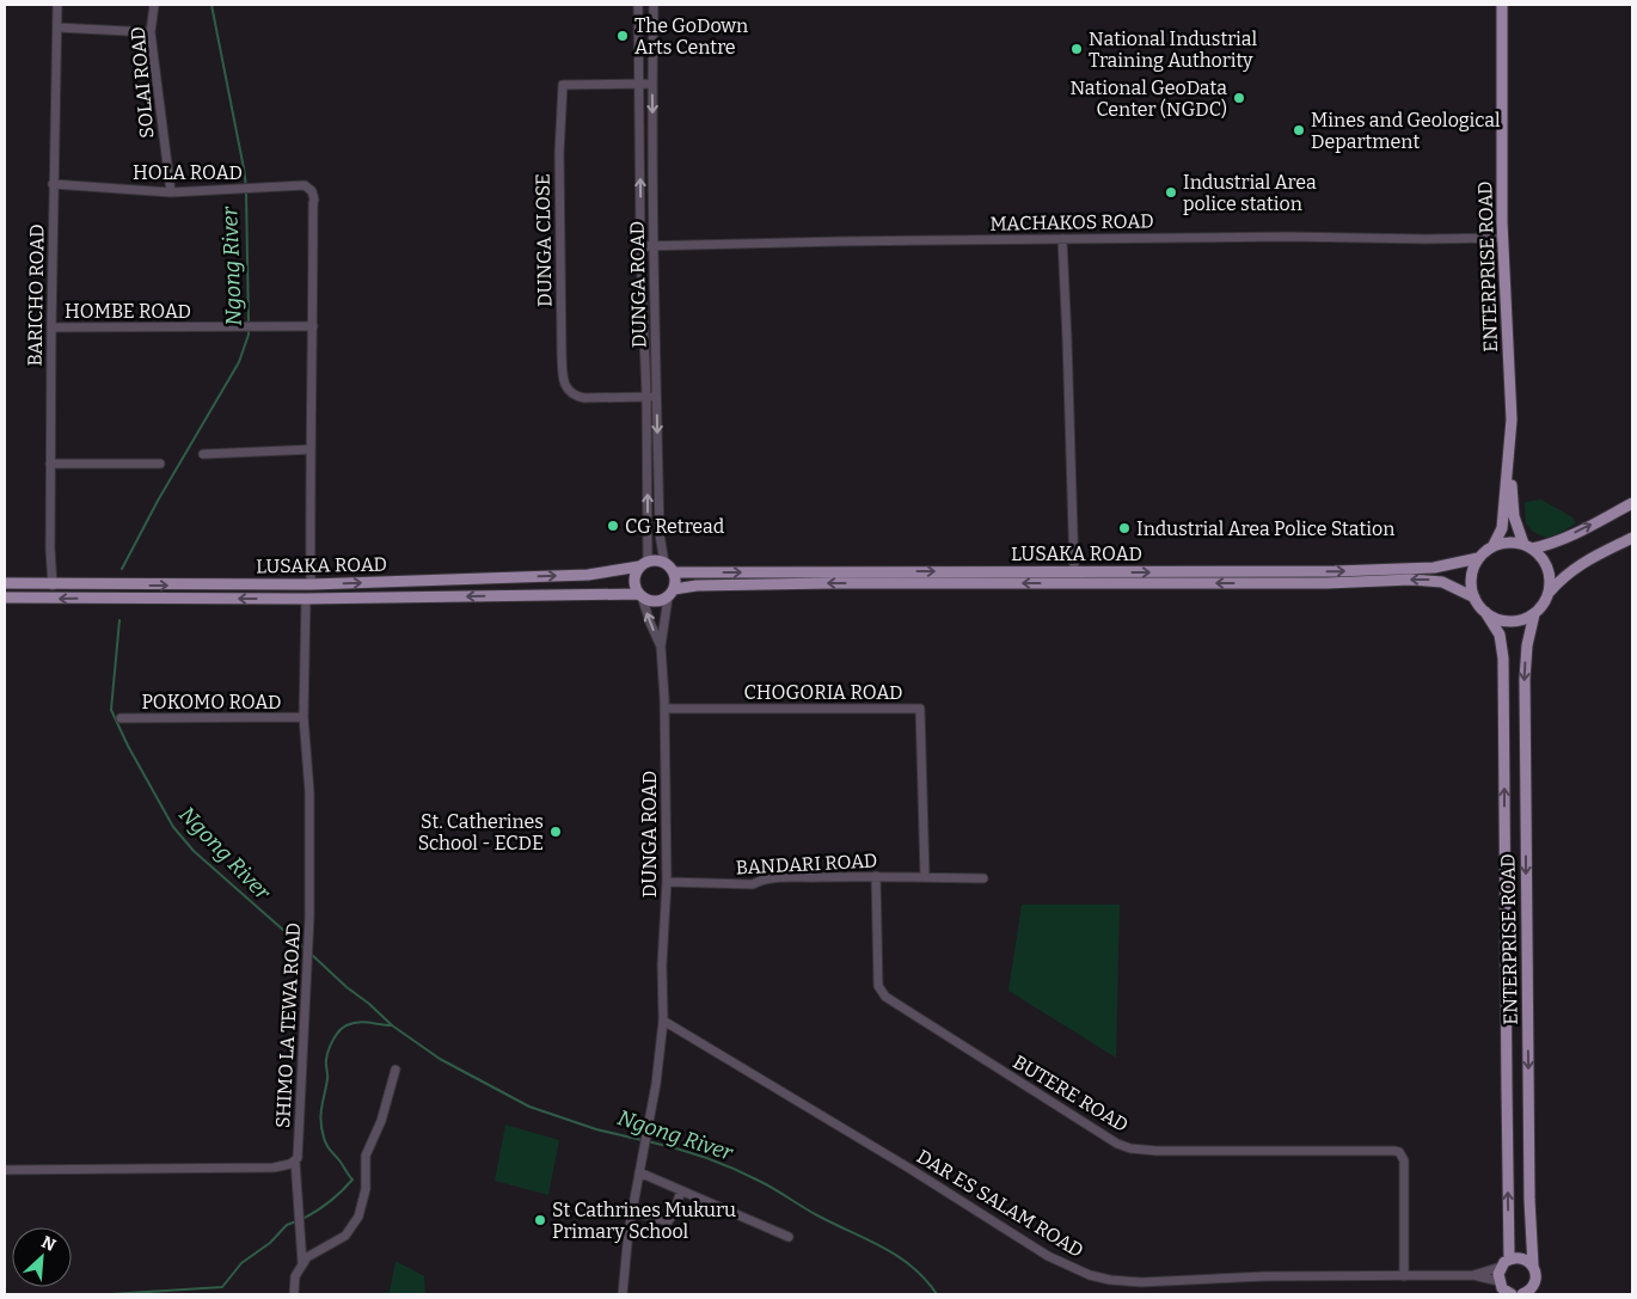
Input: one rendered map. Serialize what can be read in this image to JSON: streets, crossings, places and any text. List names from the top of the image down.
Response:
{
  "streets": {
    "main road": ["ENTERPRISE ROAD", "LUSAKA ROAD"],
    "street": [
      "SOLAI ROAD",
      "HOLA ROAD",
      "MACHAKOS ROAD",
      "DUNGA CLOSE",
      "DUNGA ROAD",
      "BARICHO ROAD",
      "HOMBE ROAD",
      "CHOGORIA ROAD",
      "POKOMO ROAD",
      "BANDARI ROAD",
      "SHIMO LA TEWA ROAD",
      "BUTERE ROAD",
      "DAR ES SALAM ROAD"
    ]
  },
  "crossings": [
    ["SOLAI ROAD", "HOLA ROAD"],
    ["HOLA ROAD", "BARICHO ROAD"],
    ["HOLA ROAD", "HOMBE ROAD"],
    ["MACHAKOS ROAD", "ENTERPRISE ROAD"],
    ["MACHAKOS ROAD", "DUNGA ROAD"],
    ["DUNGA CLOSE", "DUNGA ROAD"],
    ["ENTERPRISE ROAD", "LUSAKA ROAD"],
    ["DUNGA ROAD", "LUSAKA ROAD"],
    ["DUNGA ROAD", "CHOGORIA ROAD"],
    ["DUNGA ROAD", "BANDARI ROAD"],
    ["DUNGA ROAD", "DAR ES SALAM ROAD"],
    ["BARICHO ROAD", "HOMBE ROAD"],
    ["BARICHO ROAD", "LUSAKA ROAD"],
    ["LUSAKA ROAD", "SHIMO LA TEWA ROAD"],
    ["CHOGORIA ROAD", "BANDARI ROAD"],
    ["POKOMO ROAD", "SHIMO LA TEWA ROAD"],
    ["BANDARI ROAD", "BUTERE ROAD"],
    ["BUTERE ROAD", "DAR ES SALAM ROAD"]
  ],
  "water": ["Ngong River"],
  "places": [
    "The GoDown Arts Centre",
    "National Industrial Training Authority",
    "National GeoData Center (NGDC)",
    "Mines and Geological Department",
    "Industrial Area police station",
    "CG Retread",
    "Industrial Area Police Station",
    "St. Catherines School - ECDE",
    "St Cathrines Mukuru Primary School"
  ],
  "north": "top right"
}
